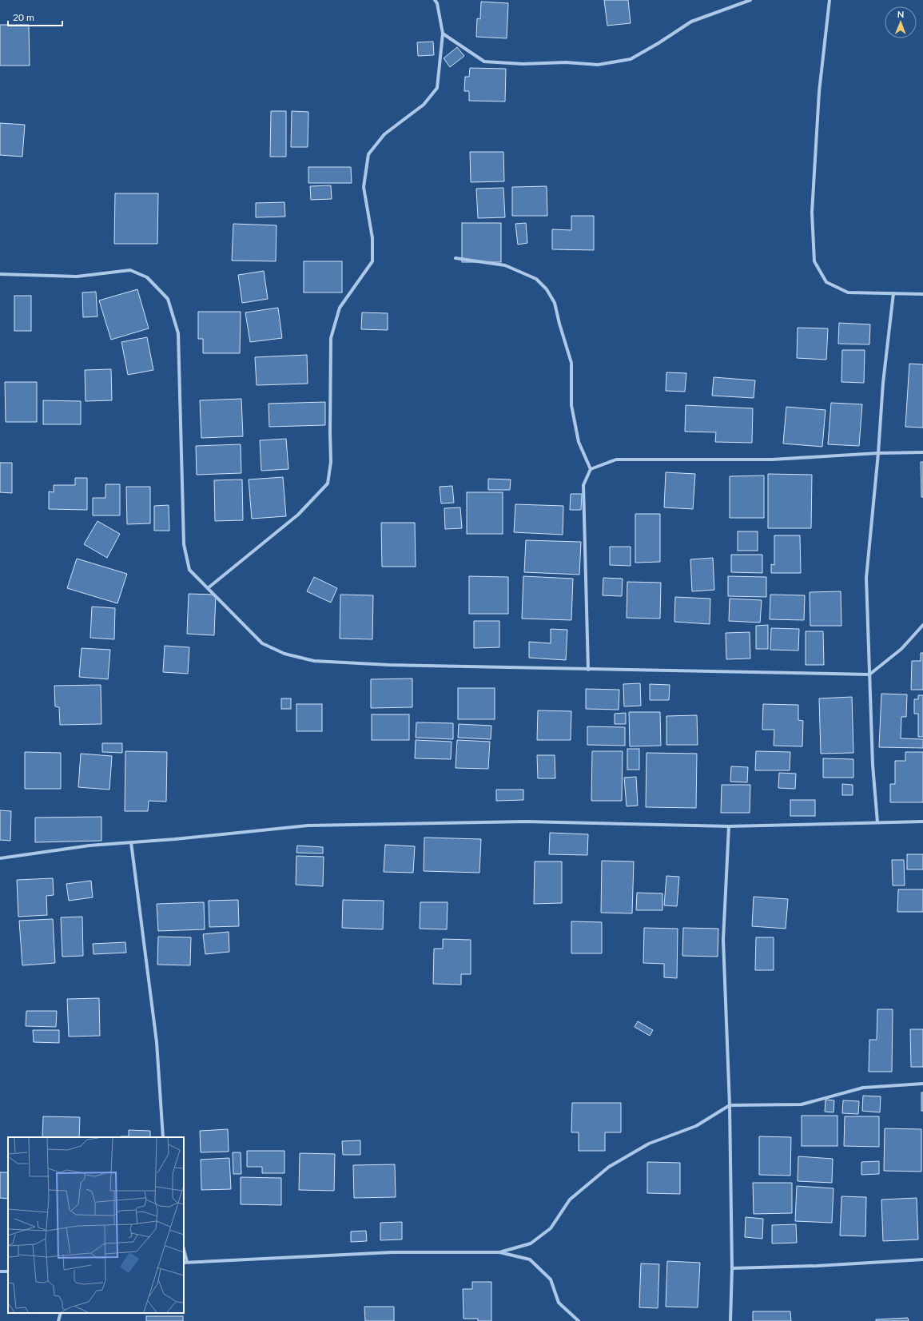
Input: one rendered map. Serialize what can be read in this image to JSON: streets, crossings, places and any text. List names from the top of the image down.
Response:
{
  "scale_bar": "20 m",
  "north": "top"
}
